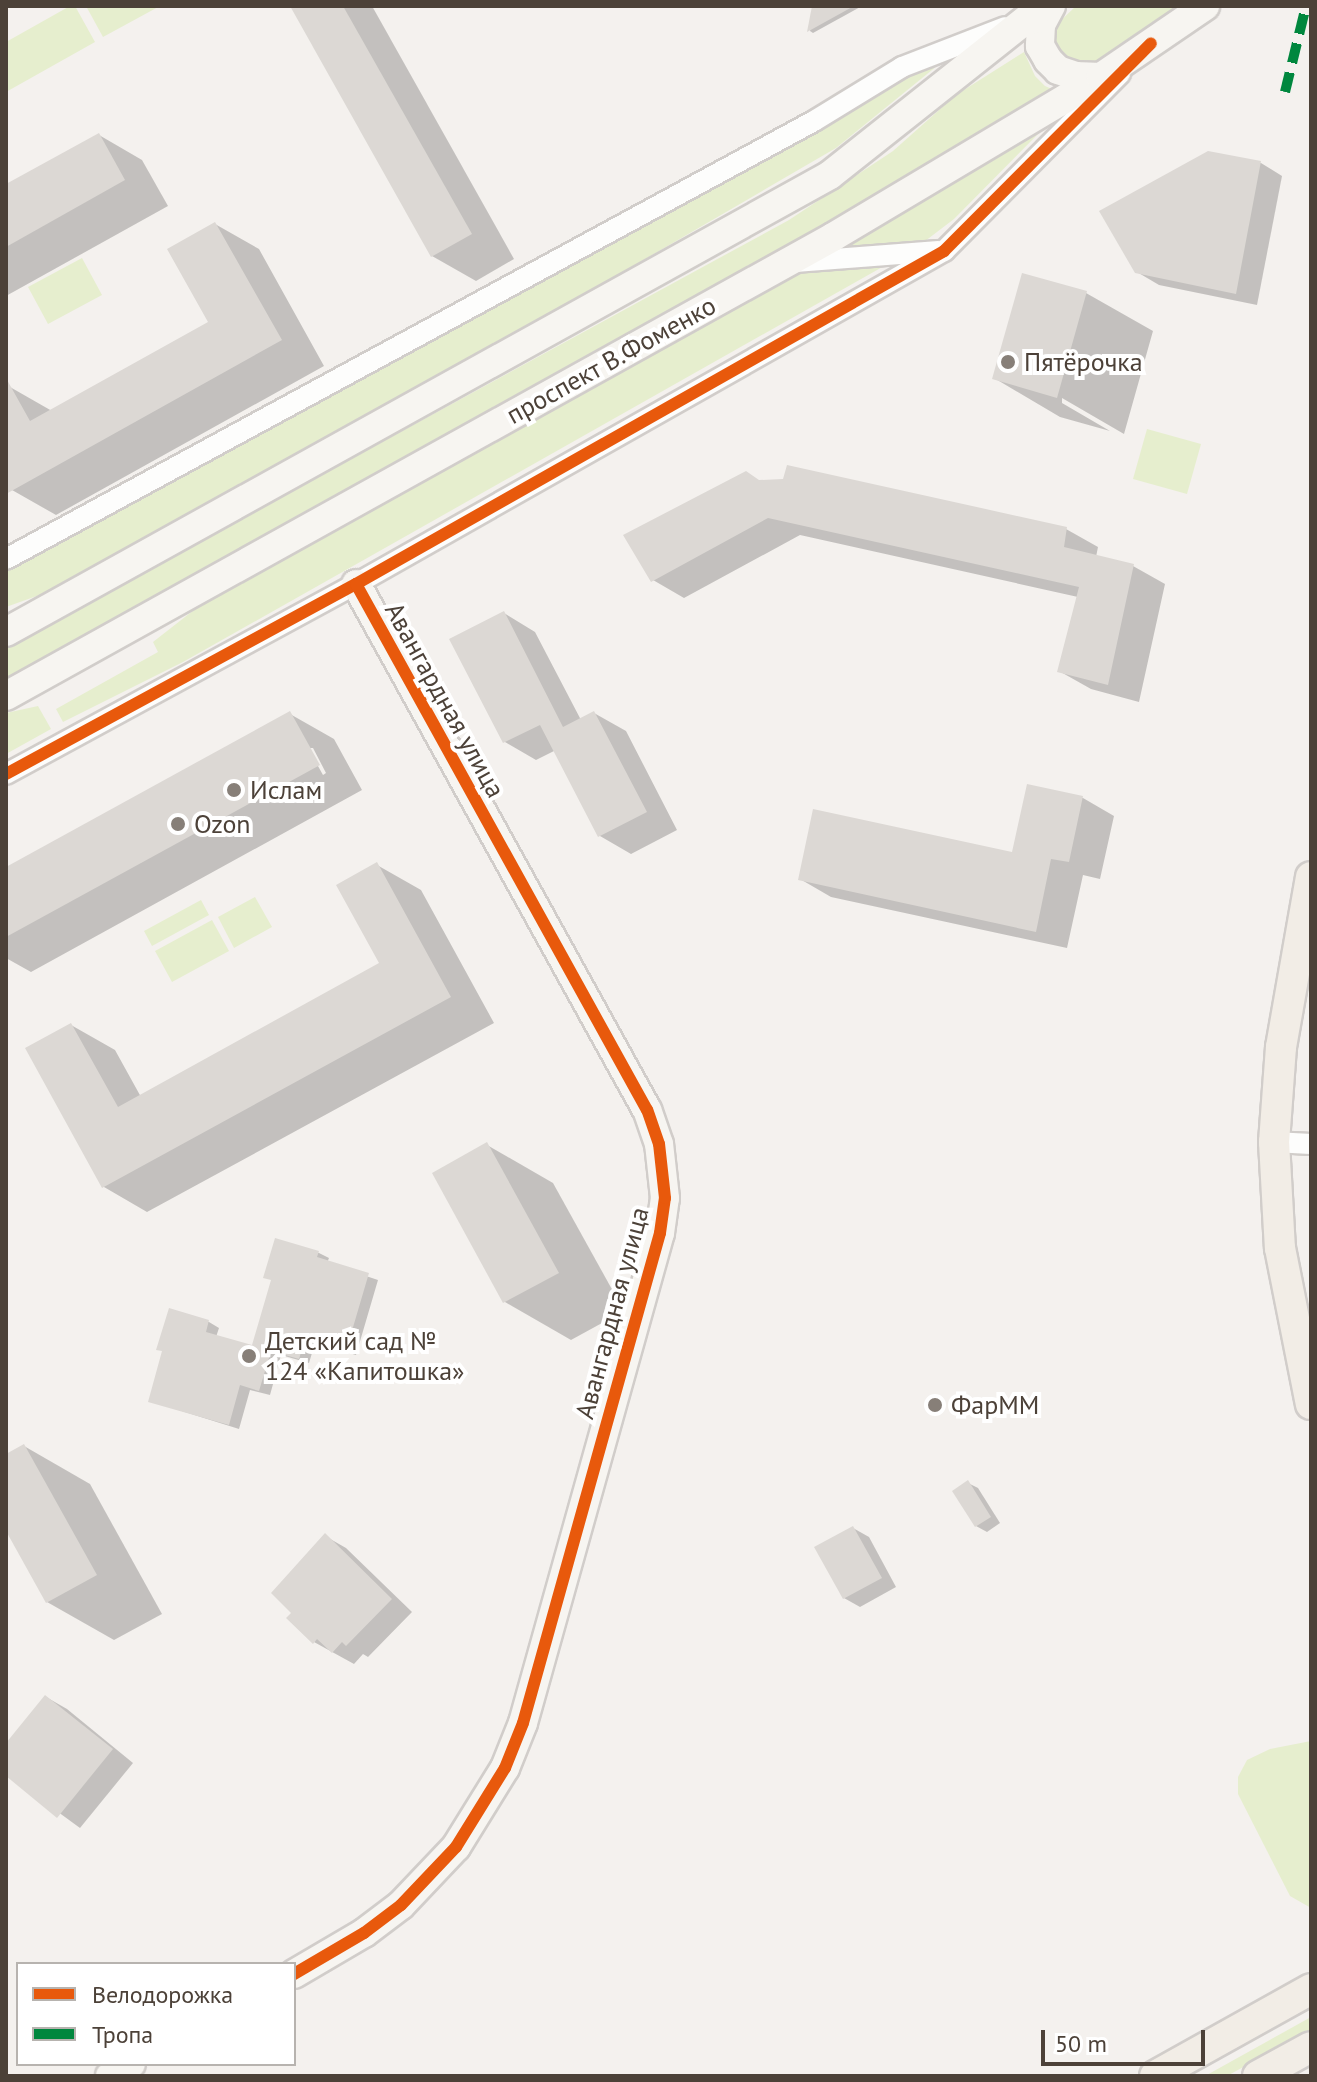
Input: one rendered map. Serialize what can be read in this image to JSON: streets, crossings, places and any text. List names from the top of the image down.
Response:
{
  "streets": {
    "main road": ["проспект В.Фоменко", "Авангардная улица"]
  },
  "places": [
    "Пятёрочка",
    "Ислам",
    "Ozon",
    "Детский сад № 124 «Капитошка»",
    "ФарММ"
  ],
  "legend": ["Велодорожка", "Тропа"],
  "scale_bar": "50 m"
}
